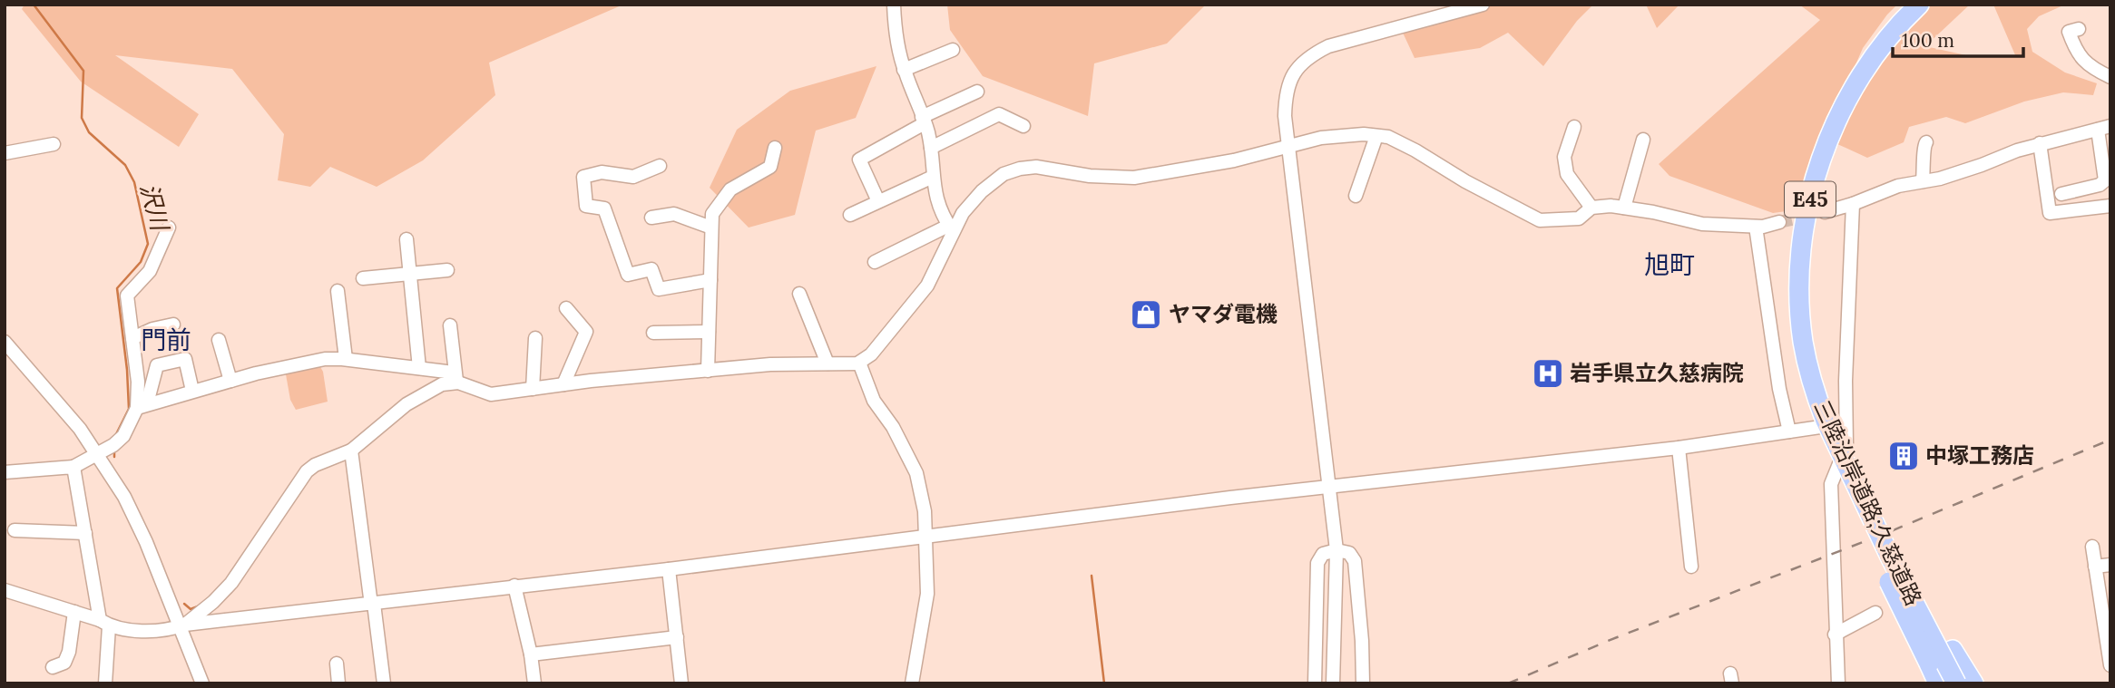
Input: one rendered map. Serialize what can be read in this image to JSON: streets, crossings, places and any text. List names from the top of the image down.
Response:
{
  "streets": {
    "highway": ["E45", "三陸沿岸道路;久慈道路"]
  },
  "crossings": [
    ["E45", "三陸沿岸道路;久慈道路"]
  ],
  "districts": ["旭町", "門前"],
  "water": ["沢川"],
  "places": {
    "shop": ["ヤマダ電機"],
    "hospital": ["岩手県立久慈病院"],
    "building": ["中塚工務店"]
  },
  "scale_bar": "100 m"
}
